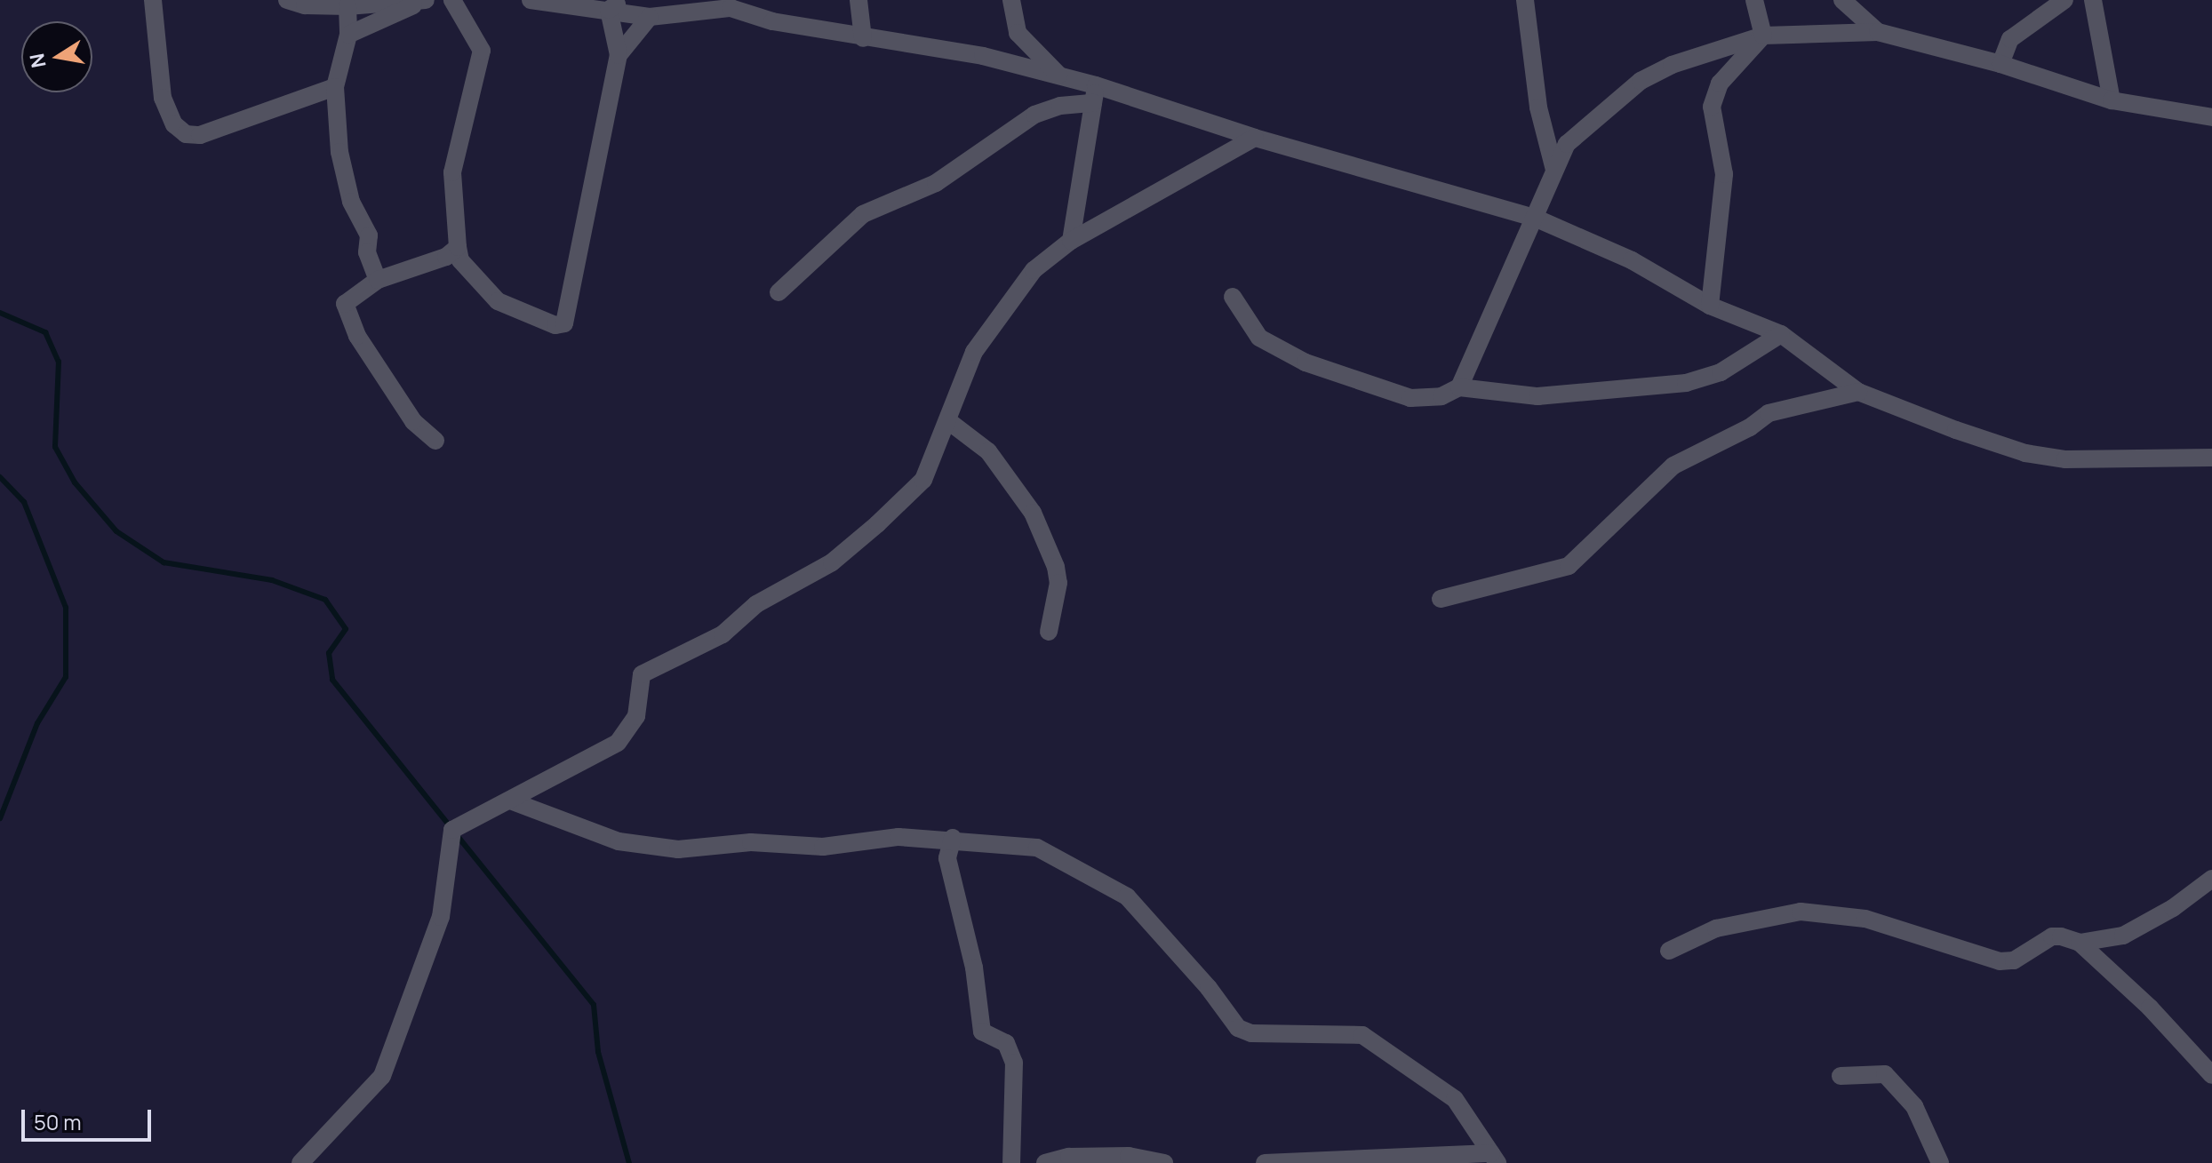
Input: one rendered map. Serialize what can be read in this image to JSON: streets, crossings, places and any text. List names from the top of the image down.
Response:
{
  "scale_bar": "50 m",
  "north": "left"
}
